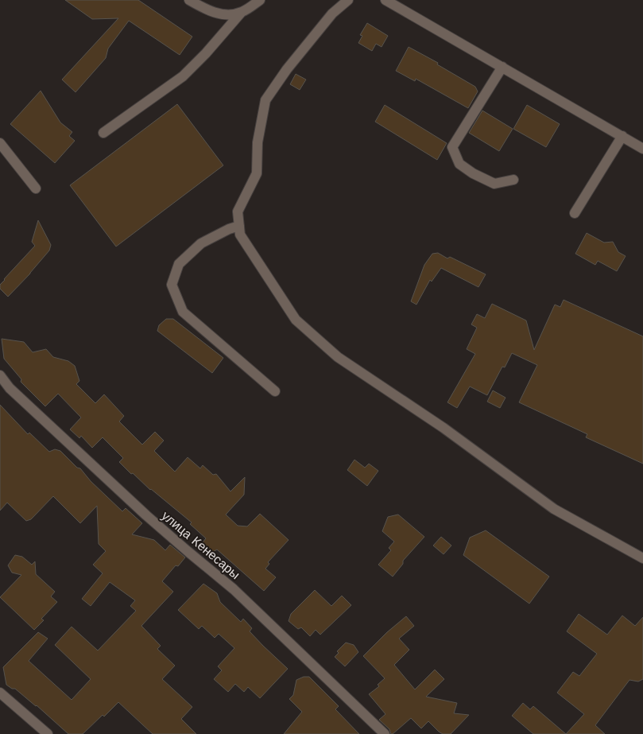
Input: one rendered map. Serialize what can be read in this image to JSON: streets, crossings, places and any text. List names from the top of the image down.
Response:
{
  "streets": {
    "street": ["улица Кенесары"]
  }
}
